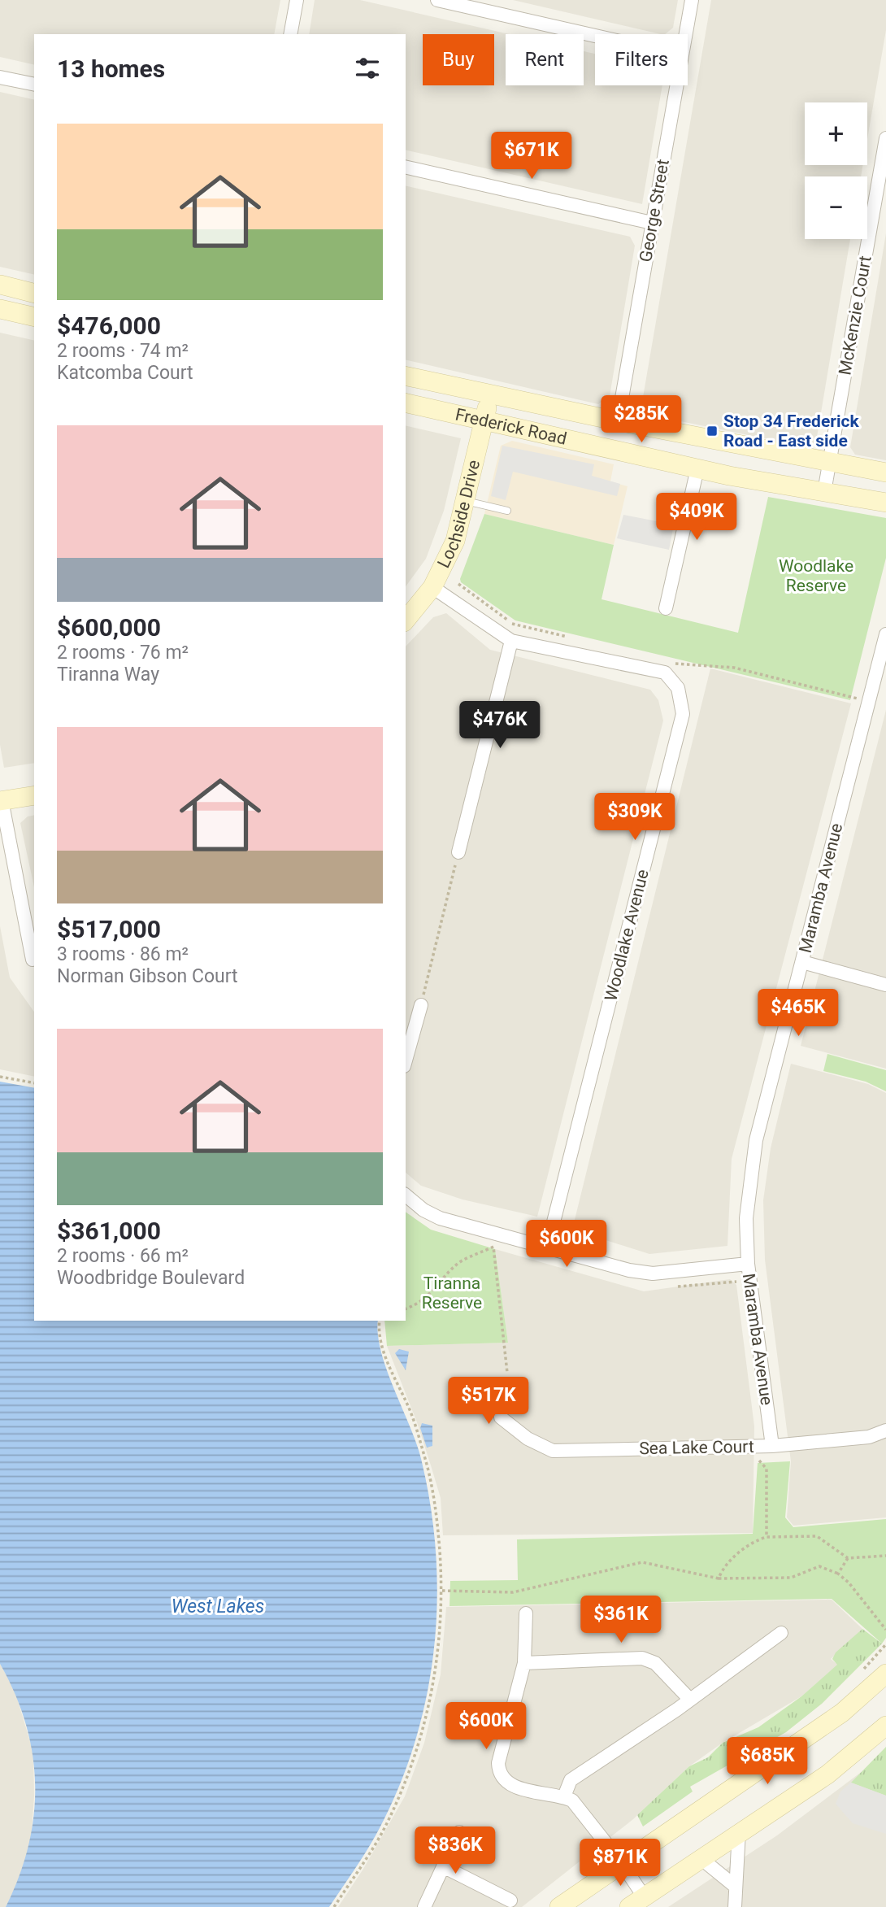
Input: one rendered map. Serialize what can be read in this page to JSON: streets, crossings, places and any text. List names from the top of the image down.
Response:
{
  "streets": {
    "main road": ["Frederick Road", "Lochside Drive"],
    "street": [
      "George Street",
      "McKenzie Court",
      "Maramba Avenue",
      "Woodlake Avenue",
      "Sea Lake Court"
    ]
  },
  "crossings": [
    ["George Street", "Frederick Road"],
    ["McKenzie Court", "Frederick Road"],
    ["Frederick Road", "Lochside Drive"],
    ["Lochside Drive", "Woodlake Avenue"],
    ["Maramba Avenue", "Sea Lake Court"]
  ],
  "water": ["West Lakes"],
  "parks": ["Woodlake Reserve", "Tiranna Reserve"],
  "places": {
    "transit": ["Stop 34 Frederick Road - East side"]
  },
  "page": {
    "chip": ["Buy", "Rent", "Filters"],
    "heading": "13 homes",
    "map_buttons": ["+", "−"],
    "list": [
      {
        "name": "$476,000",
        "note": "2 rooms · 74 m² · Katcomba Court"
      },
      {
        "name": "$600,000",
        "note": "2 rooms · 76 m² · Tiranna Way"
      },
      {
        "name": "$517,000",
        "note": "3 rooms · 86 m² · Norman Gibson Court"
      },
      {
        "name": "$361,000",
        "note": "2 rooms · 66 m² · Woodbridge Boulevard"
      }
    ],
    "price": [
      "$671K",
      "$285K",
      "$409K",
      "$476K",
      "$309K",
      "$465K",
      "$600K",
      "$517K",
      "$361K",
      "$600K",
      "$685K",
      "$836K",
      "$871K"
    ]
  }
}
